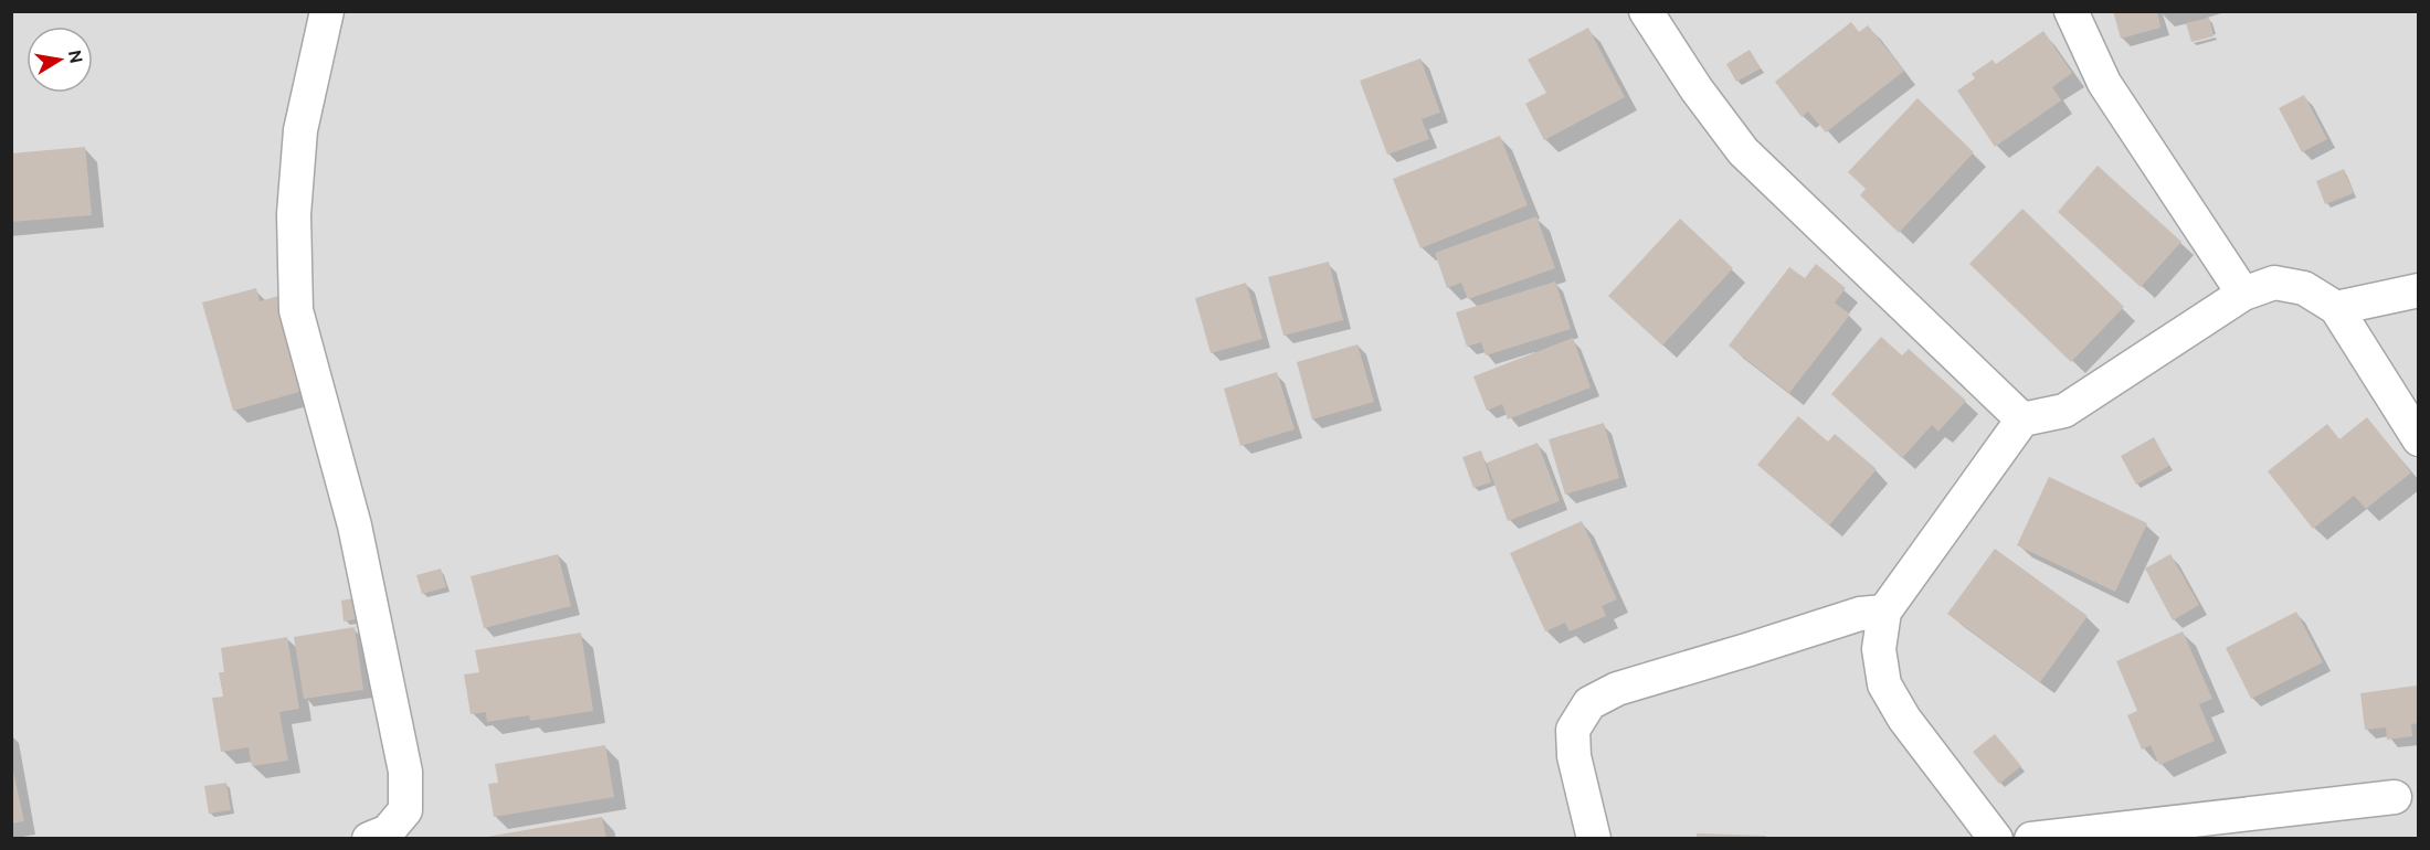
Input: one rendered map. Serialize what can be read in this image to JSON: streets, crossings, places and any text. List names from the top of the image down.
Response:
{
  "north": "right"
}
